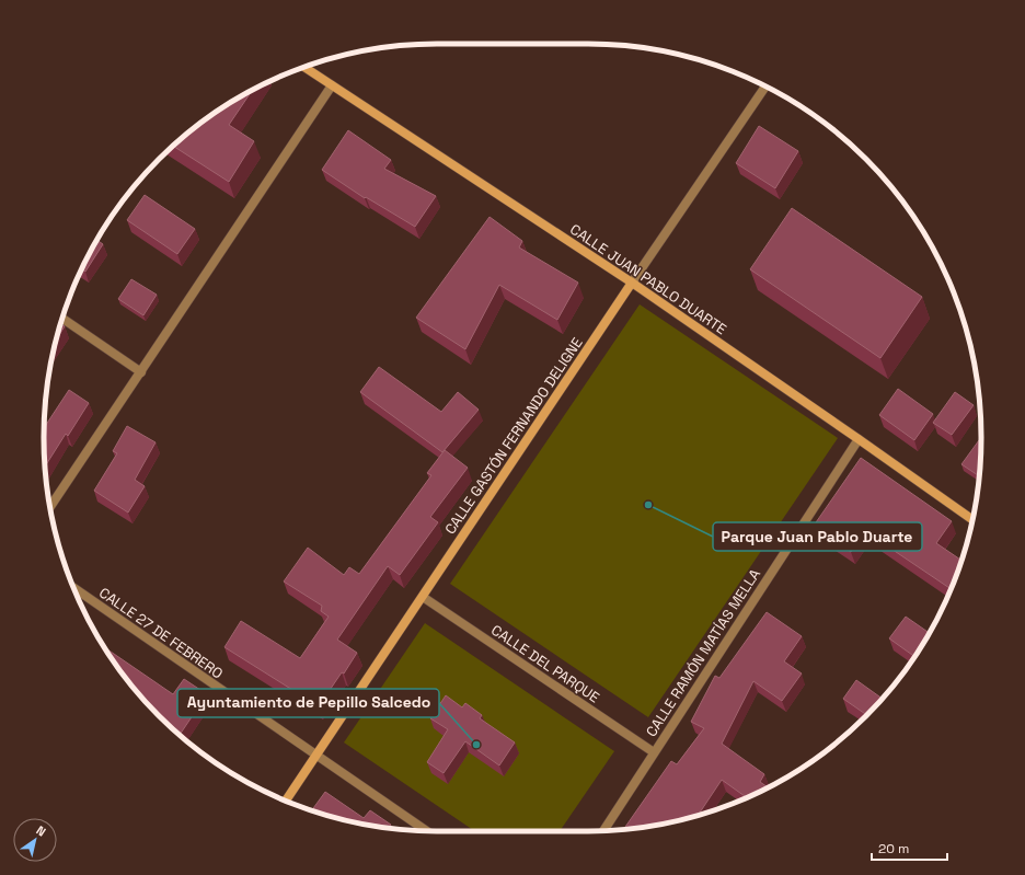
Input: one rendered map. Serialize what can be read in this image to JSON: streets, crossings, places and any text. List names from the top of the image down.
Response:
{
  "streets": {
    "street": [
      "CALLE JUAN PABLO DUARTE",
      "CALLE GASTÓN FERNANDO DELIGNE",
      "CALLE 27 DE FEBRERO",
      "CALLE RAMÓN MATÍAS MELLA",
      "CALLE DEL PARQUE"
    ]
  },
  "crossings": [
    ["CALLE JUAN PABLO DUARTE", "CALLE GASTÓN FERNANDO DELIGNE"],
    ["CALLE JUAN PABLO DUARTE", "CALLE RAMÓN MATÍAS MELLA"],
    ["CALLE GASTÓN FERNANDO DELIGNE", "CALLE 27 DE FEBRERO"],
    ["CALLE GASTÓN FERNANDO DELIGNE", "CALLE DEL PARQUE"],
    ["CALLE RAMÓN MATÍAS MELLA", "CALLE DEL PARQUE"]
  ],
  "places": ["Parque Juan Pablo Duarte", "Ayuntamiento de Pepillo Salcedo"],
  "scale_bar": "20 m",
  "north": "top right"
}
